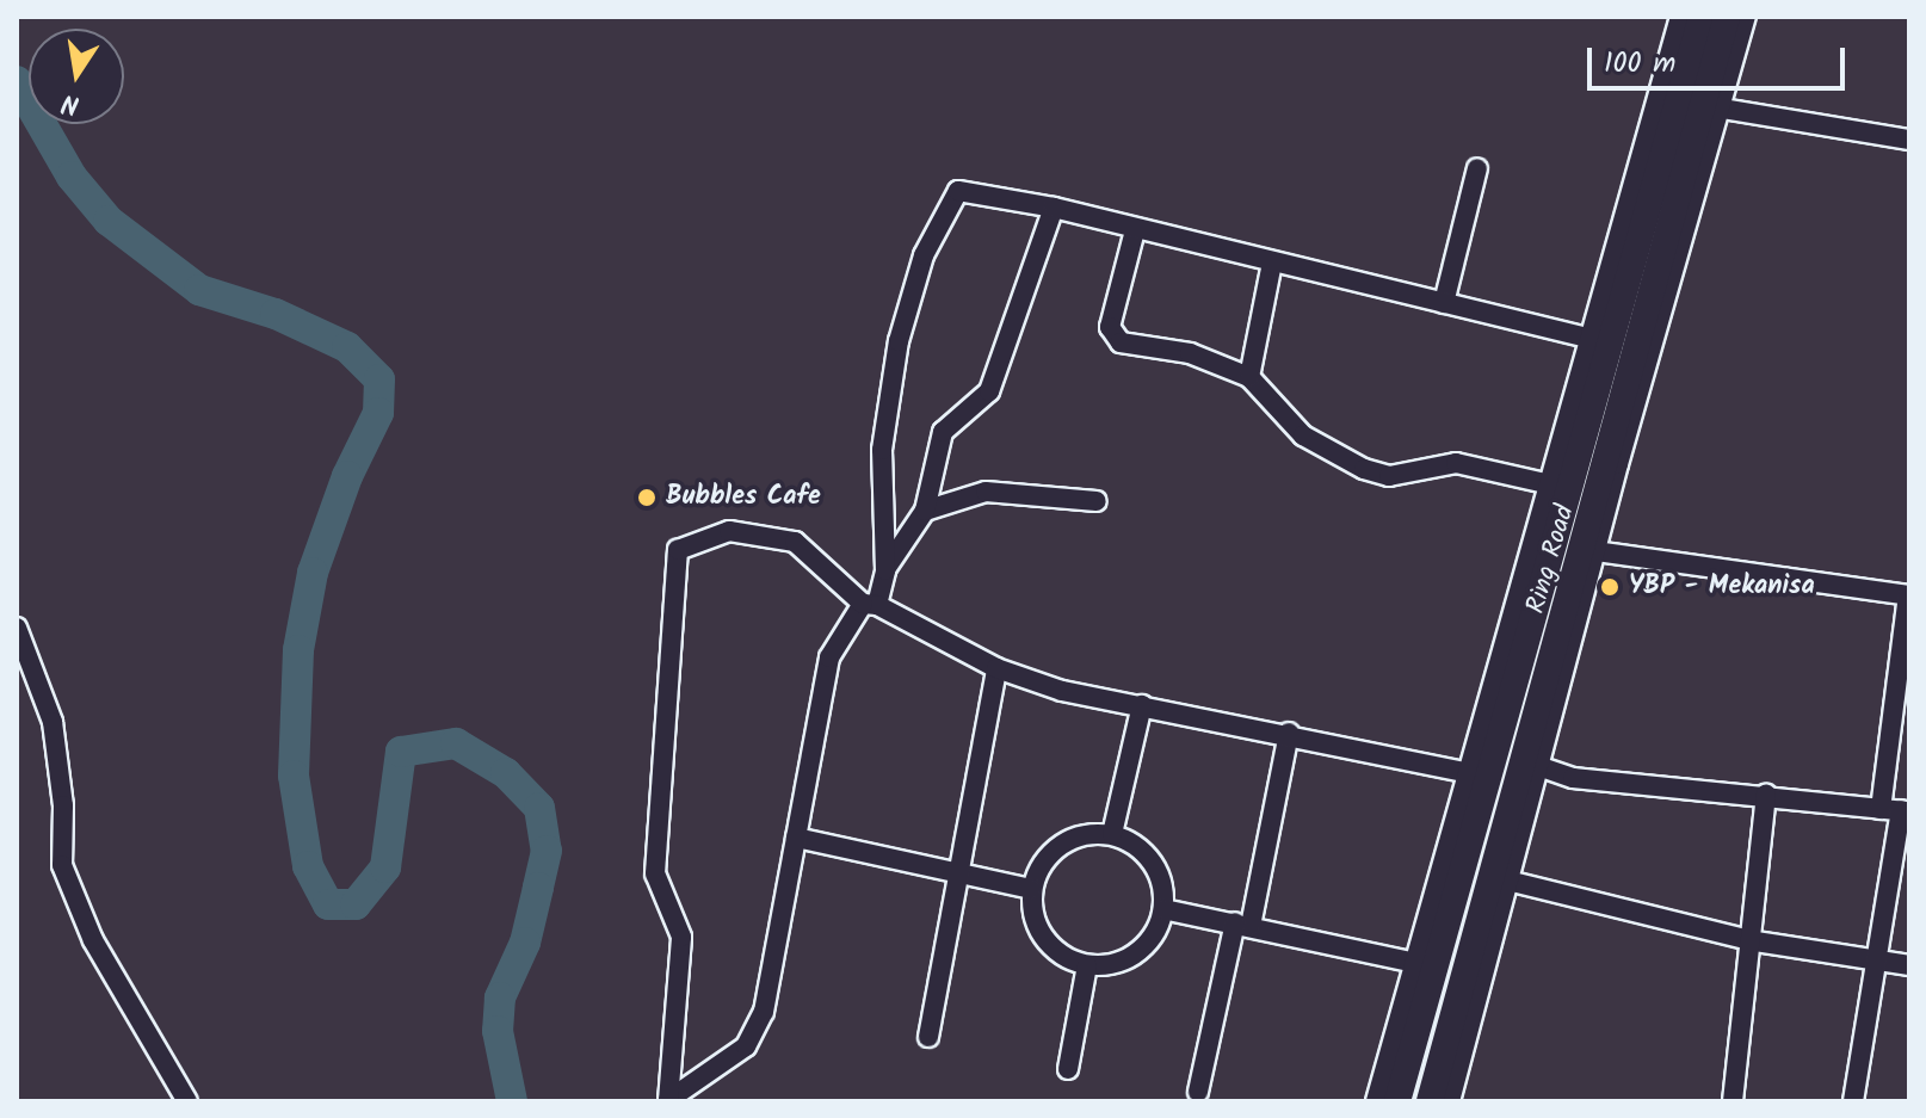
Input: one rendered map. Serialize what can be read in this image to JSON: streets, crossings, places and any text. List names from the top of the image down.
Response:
{
  "streets": {
    "highway": ["Ring Road"]
  },
  "places": ["Bubbles Cafe", "YBP - Mekanisa"],
  "scale_bar": "100 m",
  "north": "bottom"
}
